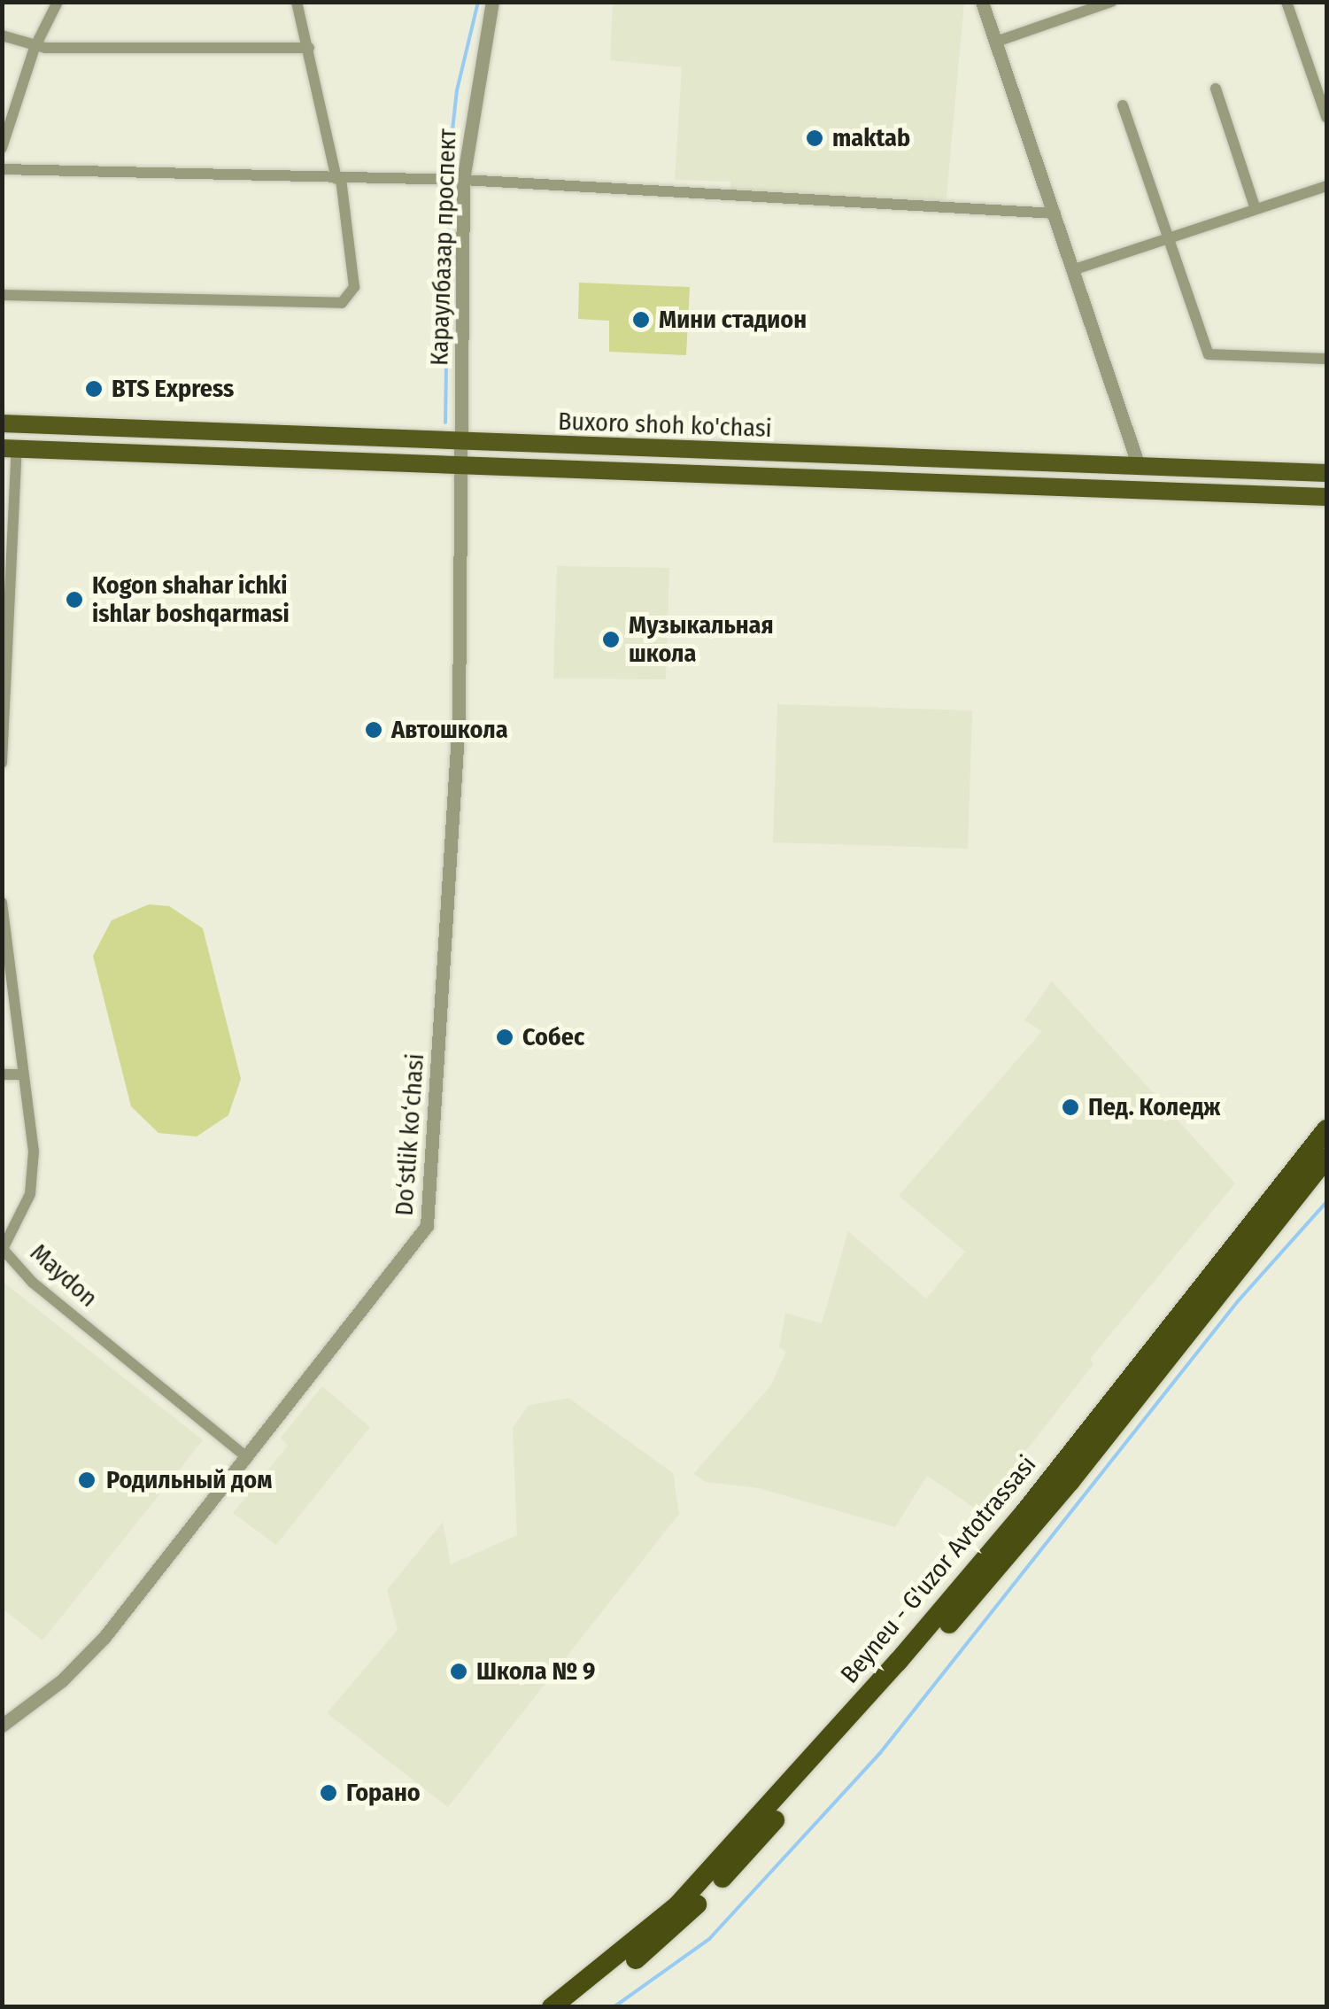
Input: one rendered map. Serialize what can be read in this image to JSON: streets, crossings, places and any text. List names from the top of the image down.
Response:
{
  "streets": {
    "highway": ["Beyneu - G'uzor Avtotrassasi"],
    "main road": ["Buxoro shoh ko'chasi"],
    "street": ["Караулбазар проспект", "Do‘stlik ko‘chasi", "Maydon"]
  },
  "crossings": [
    ["Караулбазар проспект", "Buxoro shoh ko'chasi"],
    ["Караулбазар проспект", "Do‘stlik ko‘chasi"],
    ["Buxoro shoh ko'chasi", "Do‘stlik ko‘chasi"],
    ["Do‘stlik ko‘chasi", "Maydon"]
  ],
  "places": [
    "maktab",
    "Мини стадион",
    "BTS Express",
    "Kogon shahar ichki ishlar boshqarmasi",
    "Музыкальная школа",
    "Автошкола",
    "Собеc",
    "Пед. Коледж",
    "Родильный дом",
    "Школа № 9",
    "Горано"
  ]
}
